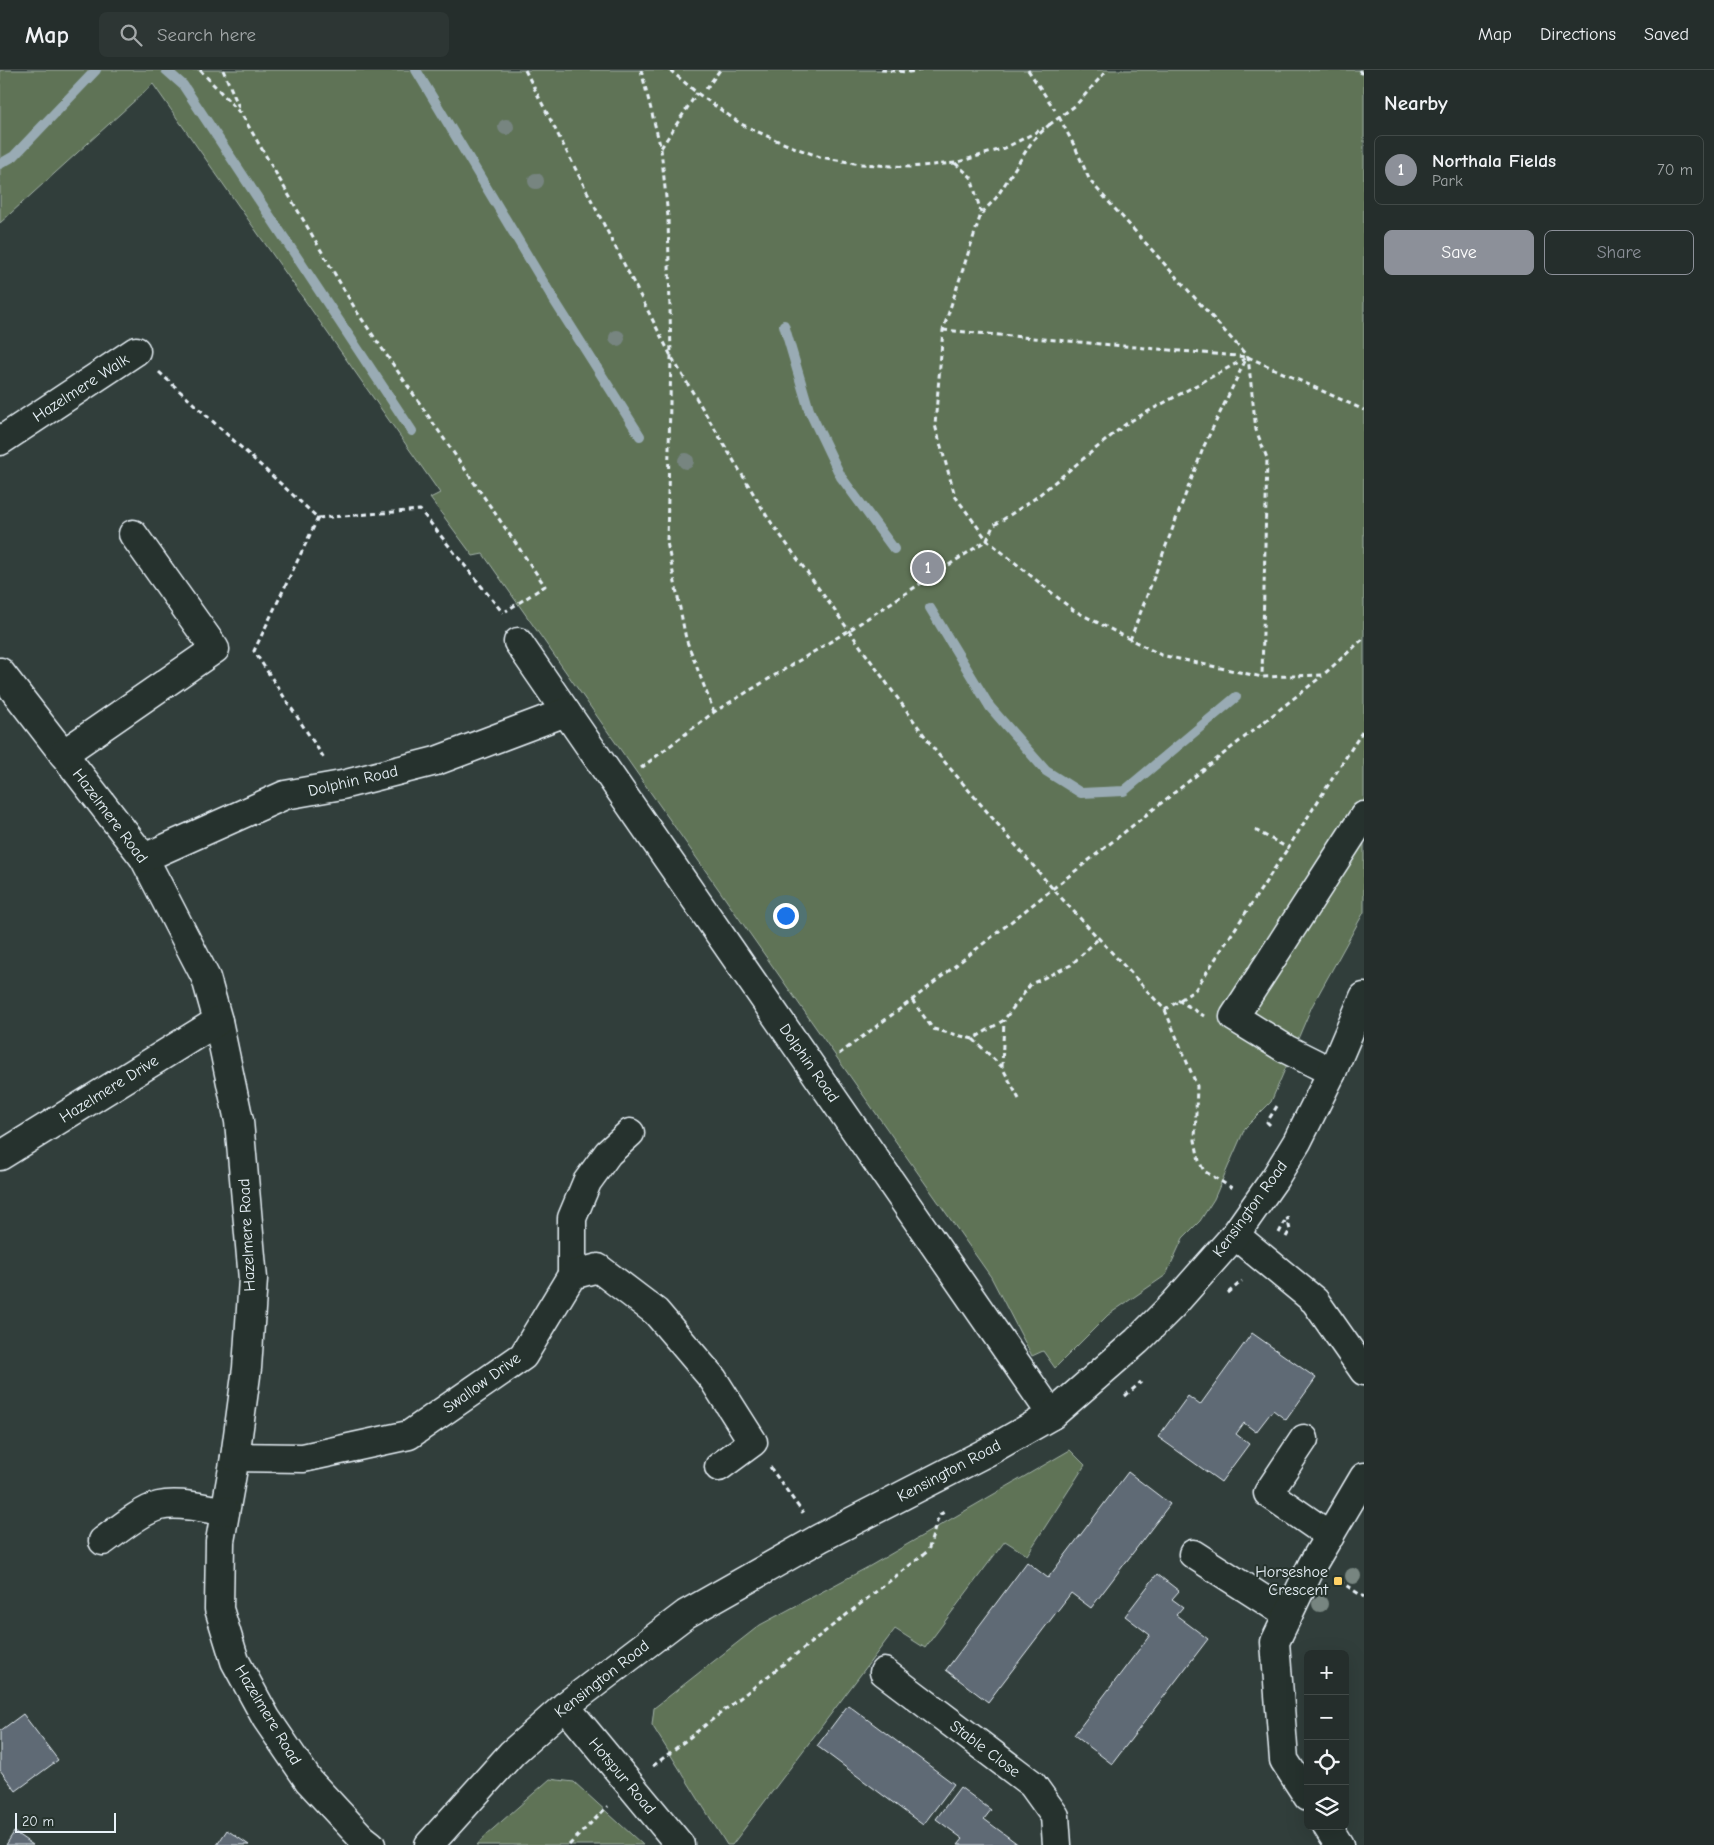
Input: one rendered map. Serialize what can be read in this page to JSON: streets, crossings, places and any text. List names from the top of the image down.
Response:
{
  "streets": {
    "street": [
      "Hazelmere Walk",
      "Dolphin Road",
      "Hazelmere Road",
      "Hazelmere Drive",
      "Kensington Road",
      "Swallow Drive",
      "Stable Close",
      "Hotspur Road"
    ]
  },
  "crossings": [
    ["Dolphin Road", "Hazelmere Road"],
    ["Dolphin Road", "Kensington Road"],
    ["Hazelmere Road", "Hazelmere Drive"],
    ["Hazelmere Road", "Swallow Drive"],
    ["Kensington Road", "Hotspur Road"]
  ],
  "places": {
    "transit": ["Horseshoe Crescent"]
  },
  "scale_bar": "20 m",
  "page": {
    "header": "Map",
    "search": "Search here",
    "nav": ["Map", "Directions", "Saved"],
    "heading": "Nearby",
    "list": [
      {
        "mark": "1",
        "name": "Northala Fields",
        "note": "Park",
        "value": "70 m"
      }
    ],
    "buttons": ["Save", "Share"],
    "pins": "1",
    "map_buttons": ["+", "−"],
    "scale": "20 m"
  }
}
